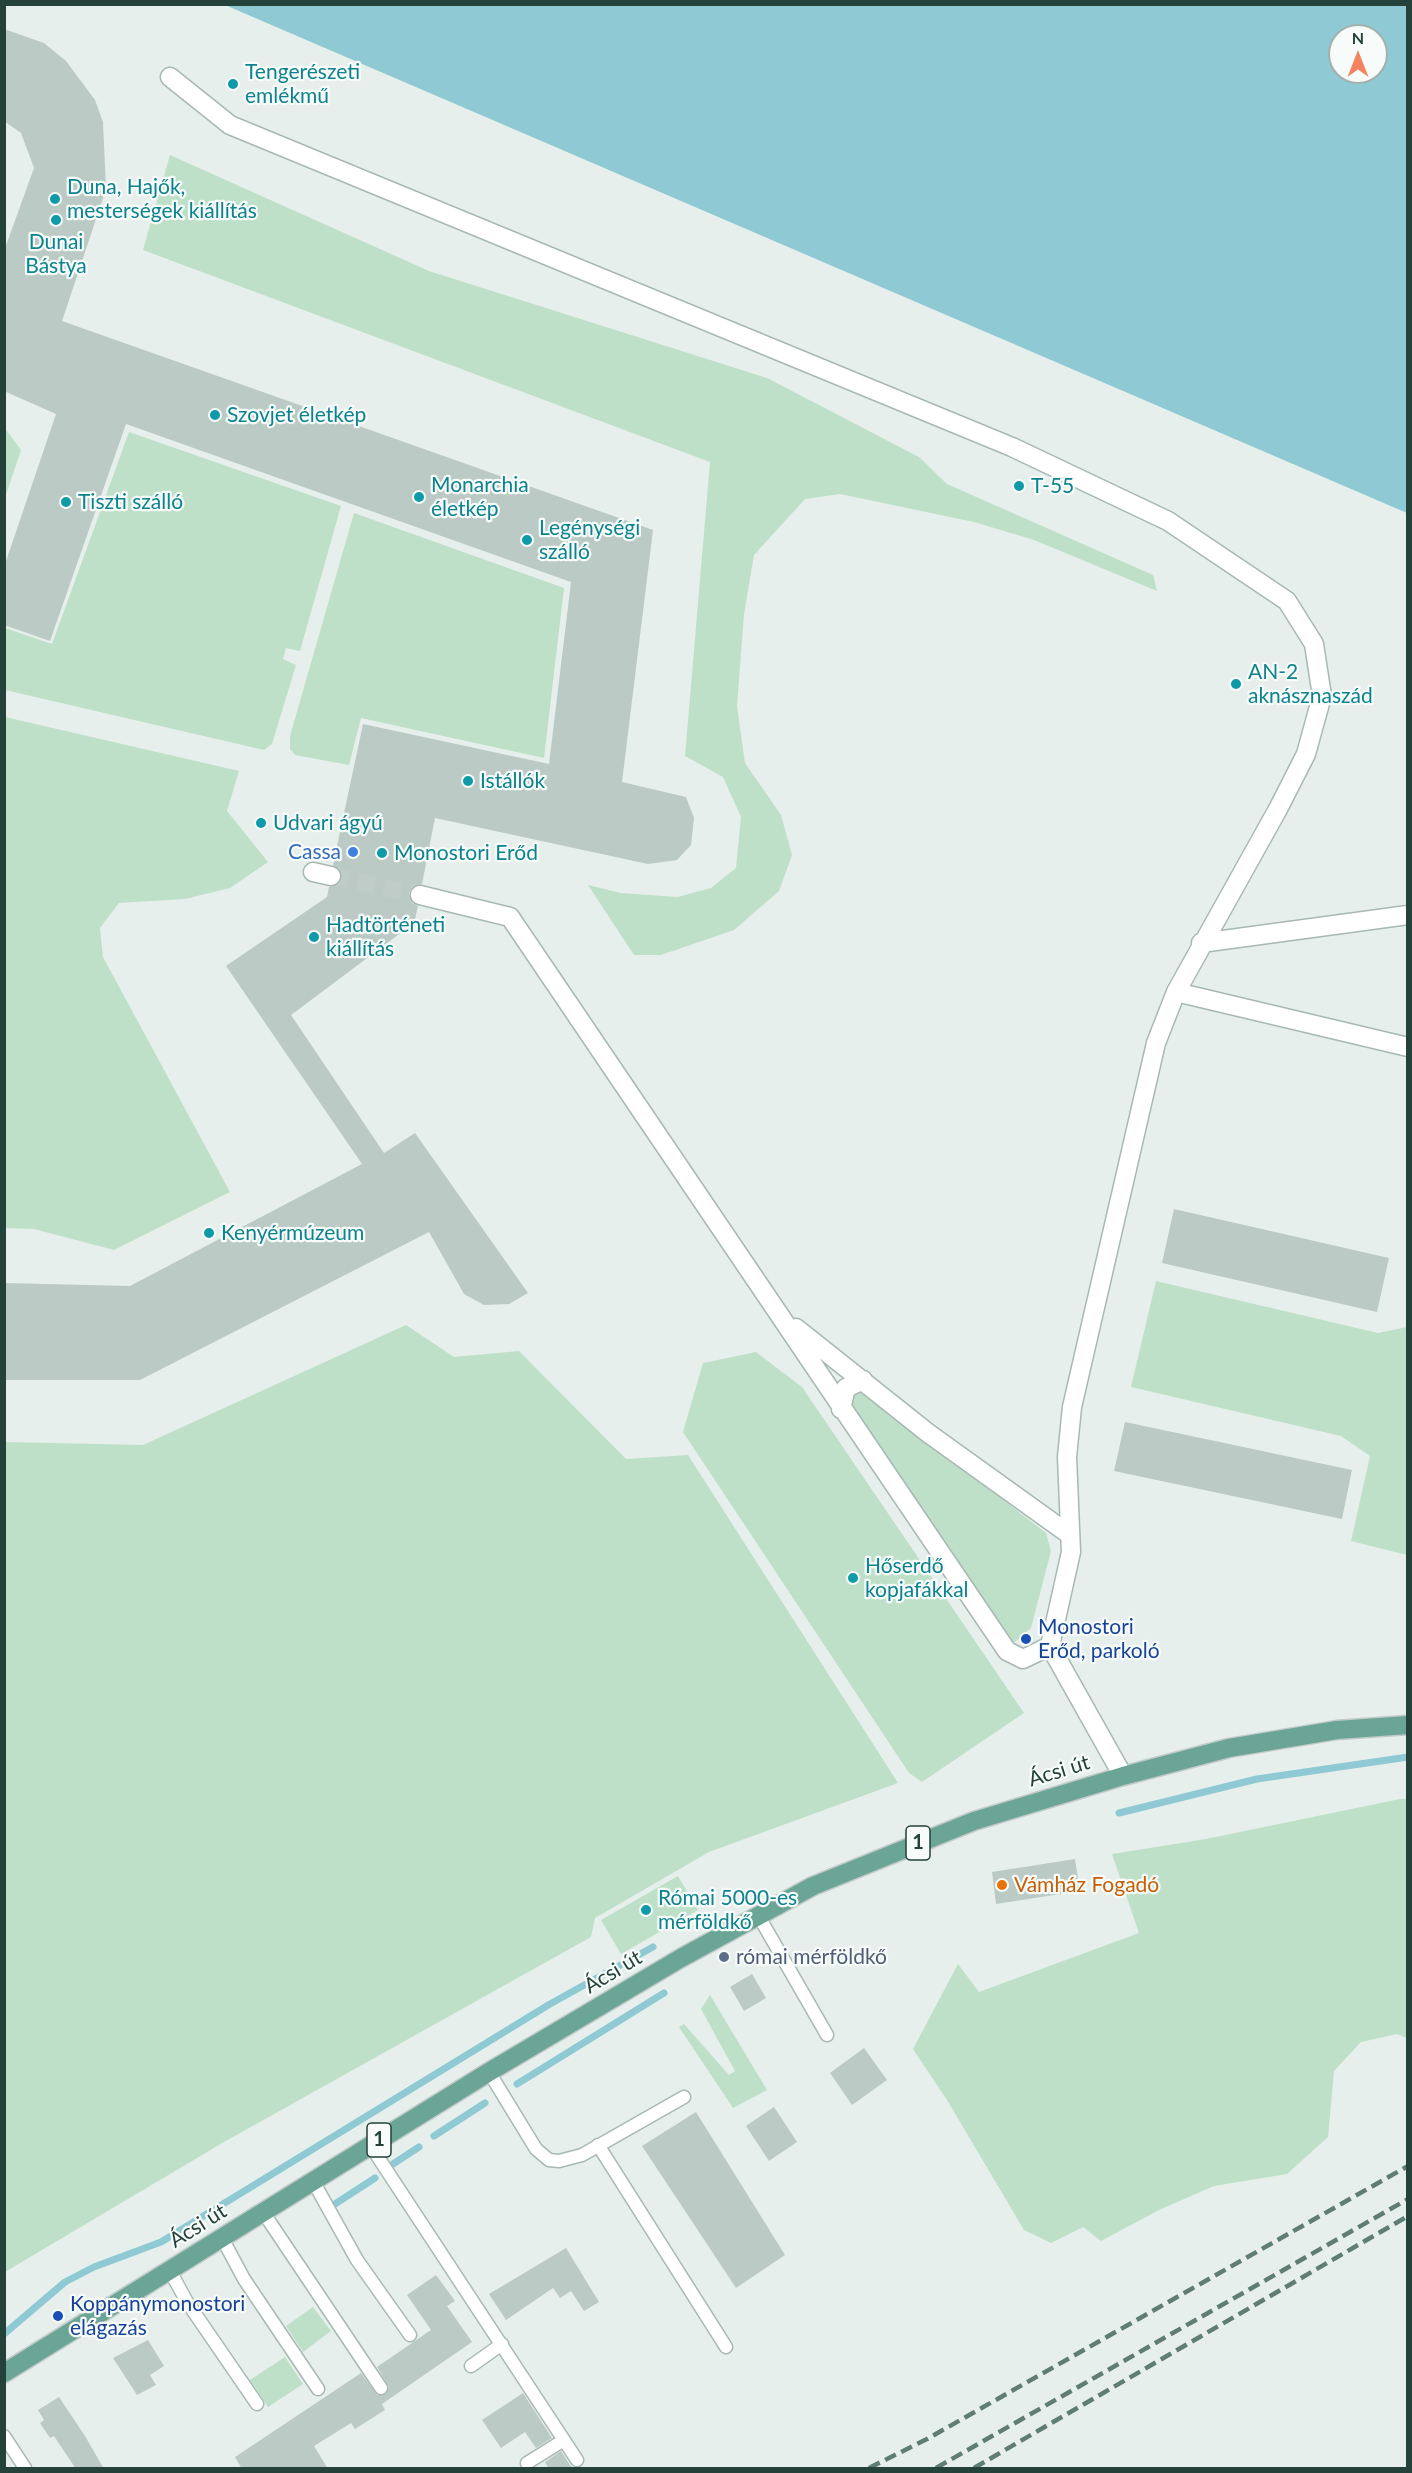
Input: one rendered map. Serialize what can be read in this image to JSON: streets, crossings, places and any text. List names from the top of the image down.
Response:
{
  "streets": {
    "main road": ["Ácsi út", "1"]
  },
  "places": [
    "Tengerészeti emlékmű",
    "Duna, Hajők, mesterségek kiállítás",
    "Dunai Bástya",
    "Szovjet életkép",
    "T-55",
    "Monarchia életkép",
    "Tiszti szálló",
    "Legénységi szálló",
    "AN-2 aknásznaszád",
    "Istállók",
    "Udvari ágyú",
    "Cassa",
    "Monostori Erőd",
    "Hadtörténeti kiállítás",
    "Kenyérmúzeum",
    "Hőserdő kopjafákkal",
    "Monostori Erőd, parkoló",
    "Vámház Fogadó",
    "Római 5000-es mérföldkő",
    "római mérföldkő",
    "Koppánymonostori elágazás"
  ],
  "north": "top"
}
